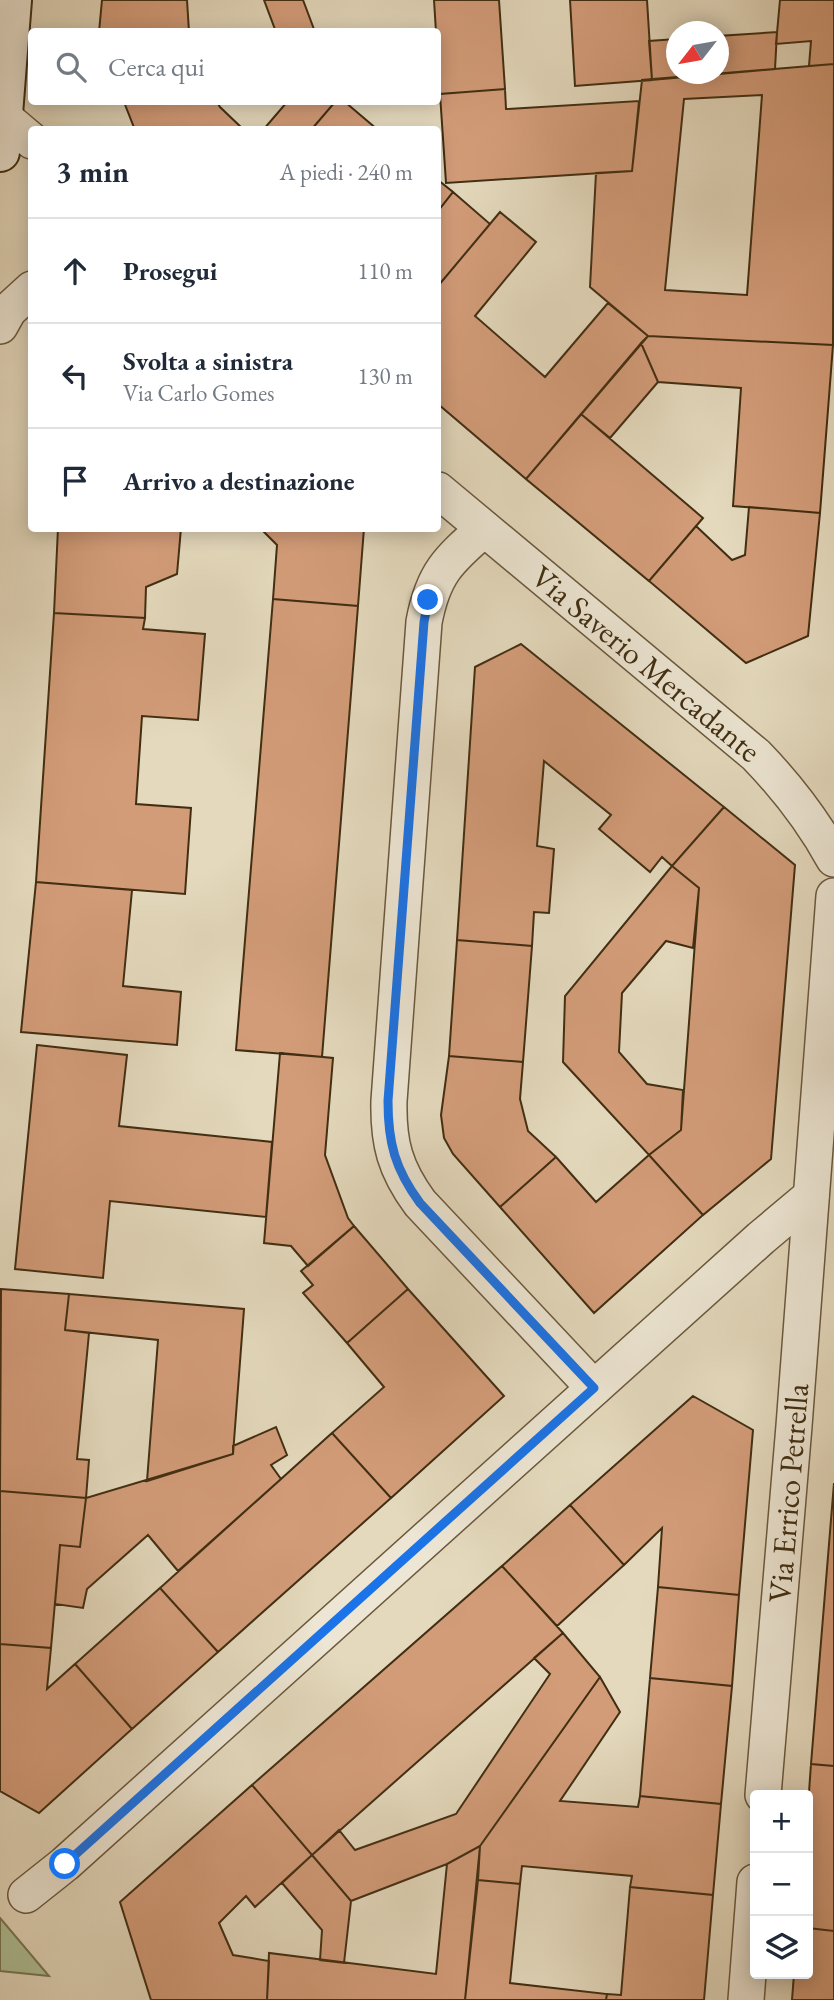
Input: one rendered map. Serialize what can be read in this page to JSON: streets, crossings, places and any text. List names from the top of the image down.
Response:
{
  "streets": {
    "street": ["Via Saverio Mercadante", "Via Errico Petrella"]
  },
  "north": "bottom left",
  "page": {
    "search": "Cerca qui",
    "heading": ["3 min", "A piedi · 240 m"],
    "list": [
      ["Prosegui", "110 m"],
      ["Svolta a sinistra", "Via Carlo Gomes", "130 m"],
      "Arrivo a destinazione"
    ],
    "map_buttons": ["+", "−"]
  }
}
